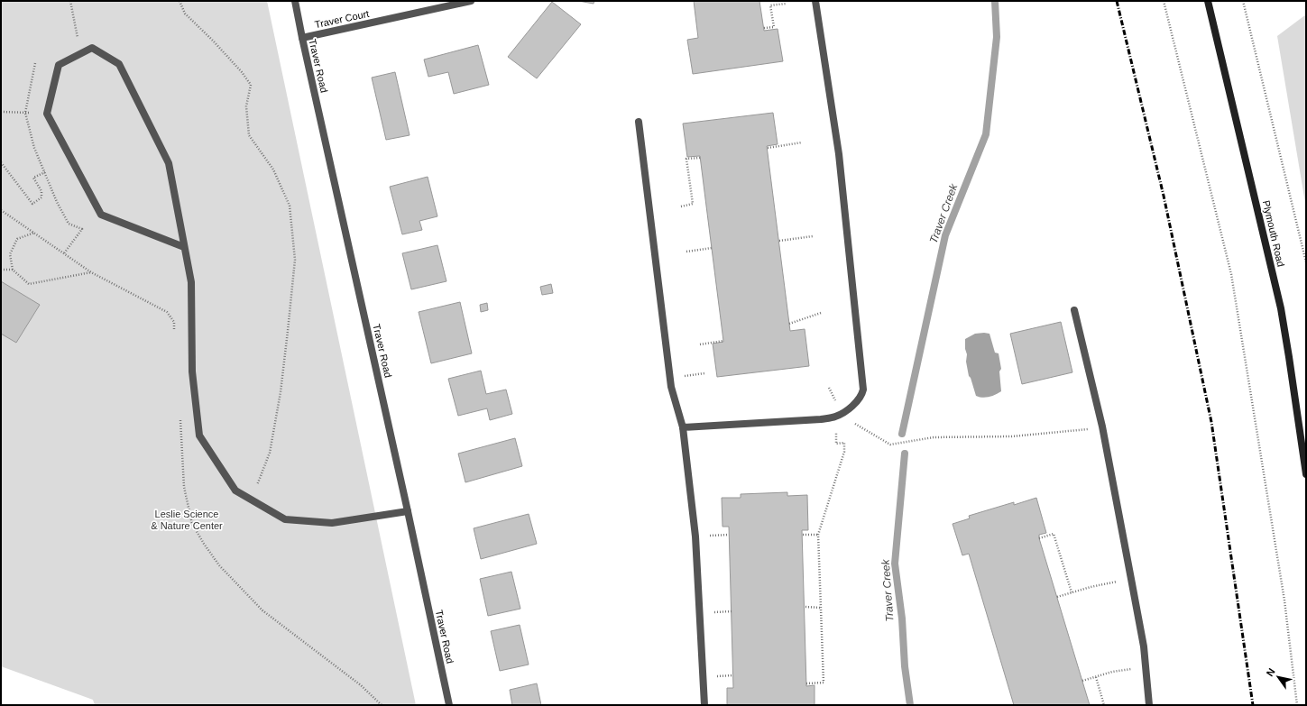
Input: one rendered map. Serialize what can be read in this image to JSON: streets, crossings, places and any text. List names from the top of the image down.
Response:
{
  "streets": {
    "main road": ["Plymouth Road"],
    "street": ["Traver Court", "Traver Road"]
  },
  "crossings": [
    ["Traver Court", "Traver Road"]
  ],
  "water": ["Traver Creek"],
  "parks": ["Leslie Science & Nature Center"],
  "north": "top left"
}
